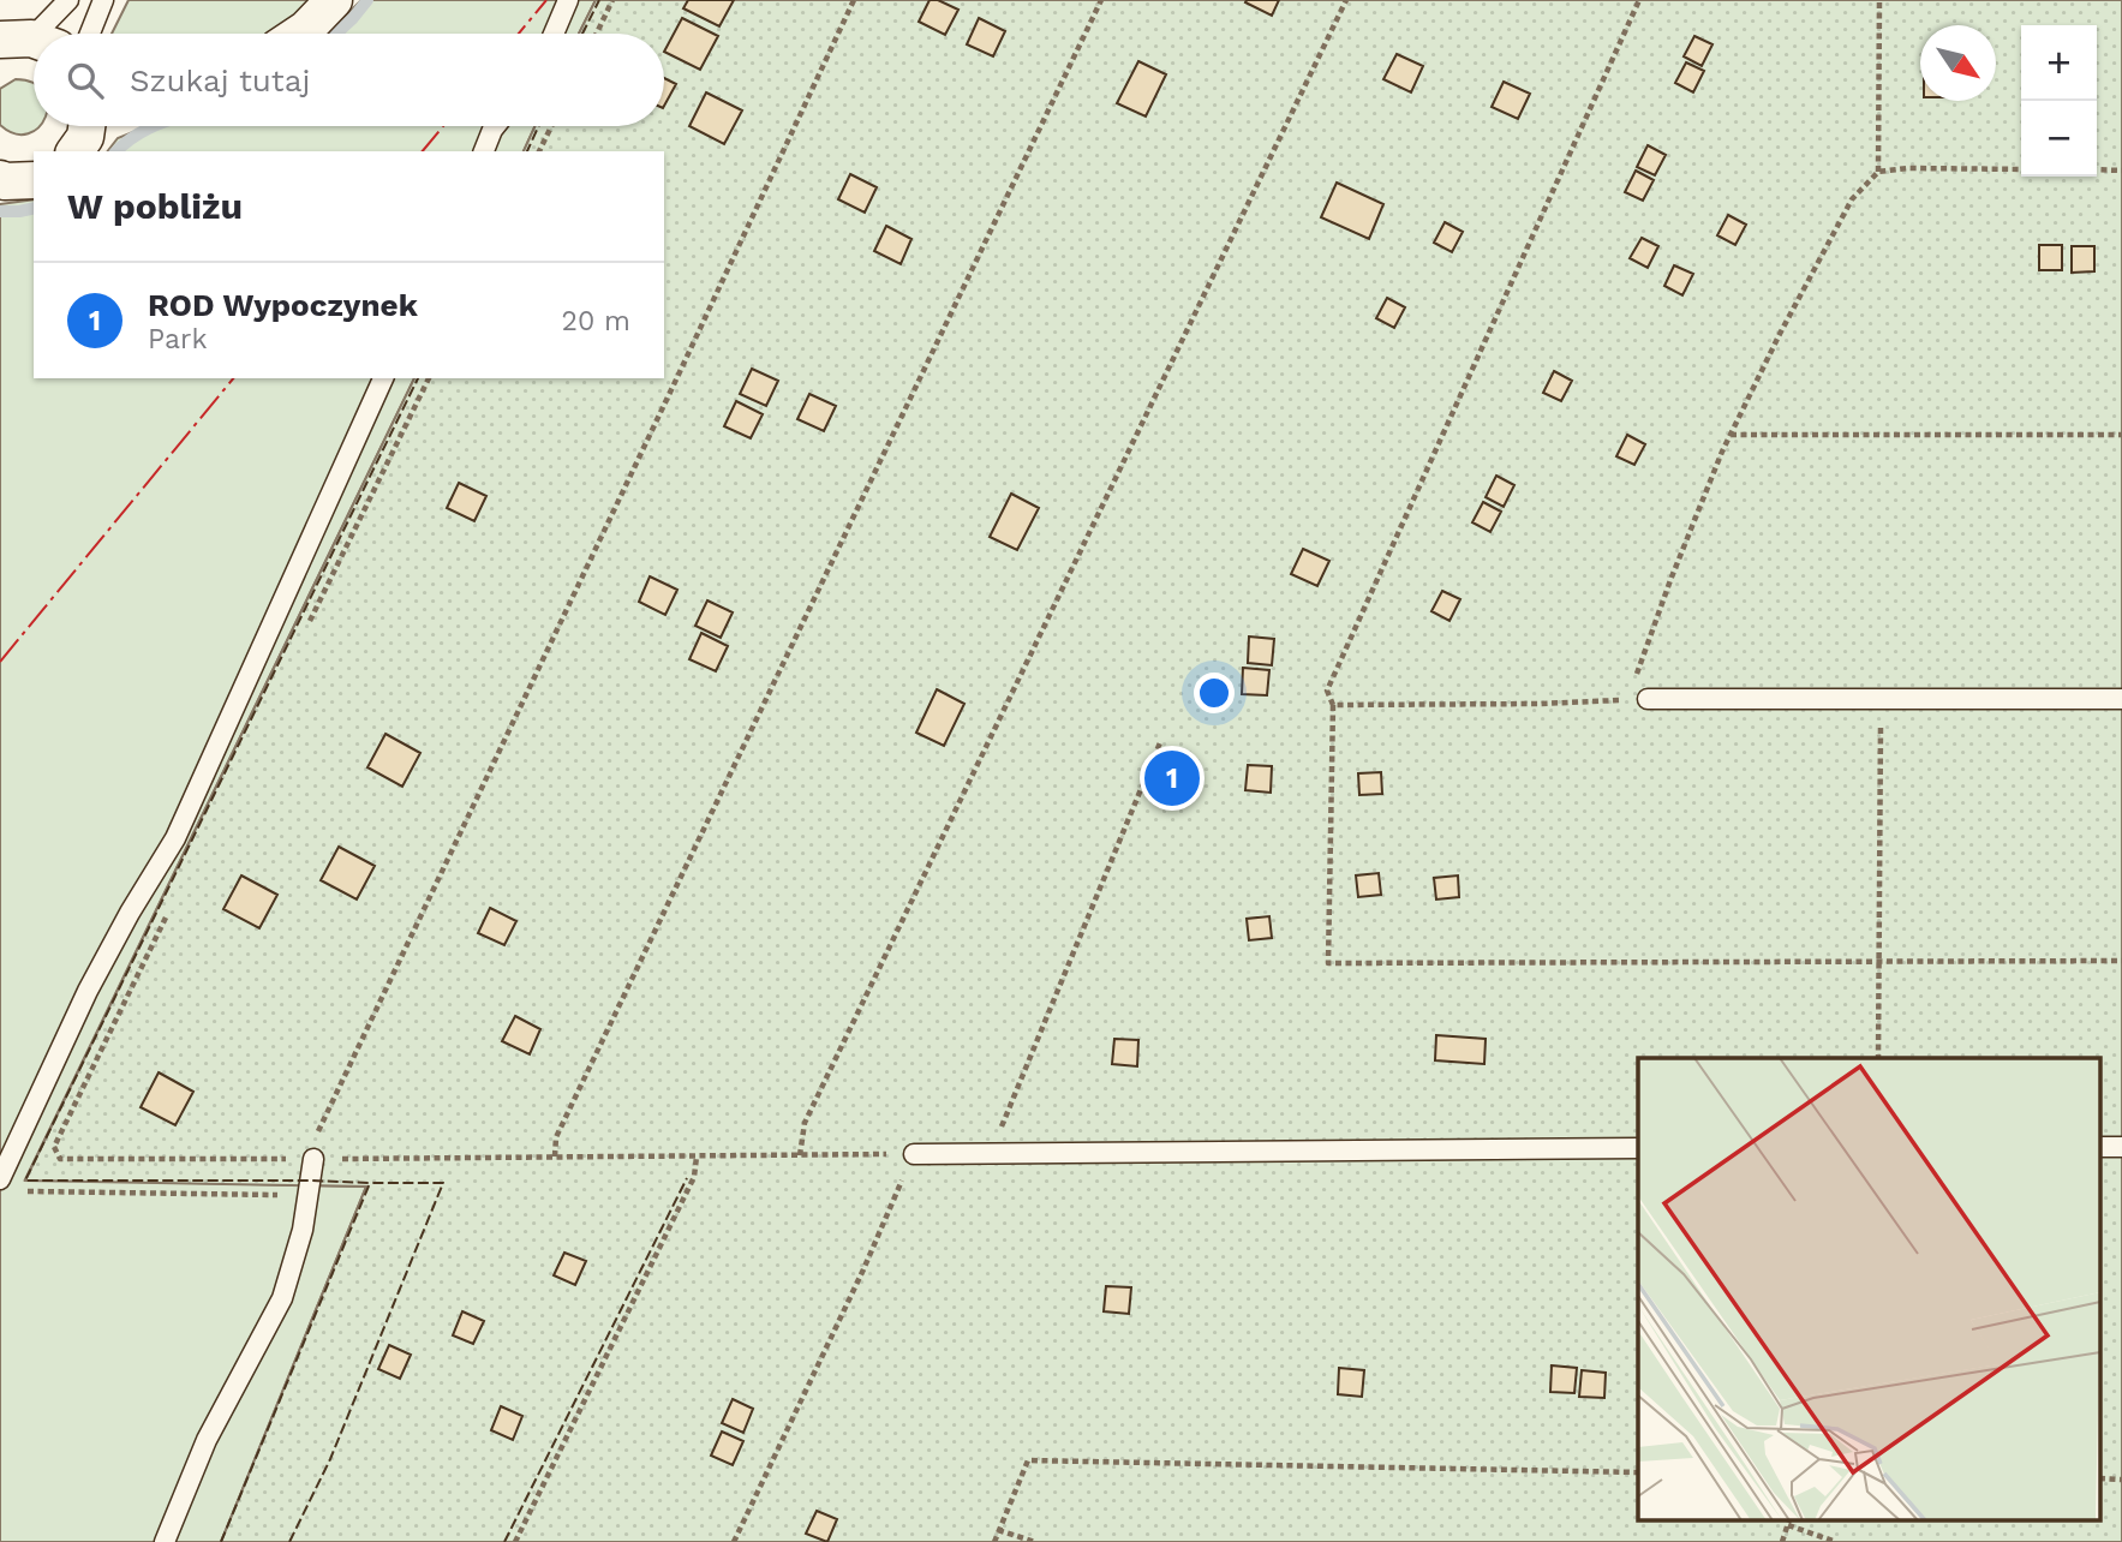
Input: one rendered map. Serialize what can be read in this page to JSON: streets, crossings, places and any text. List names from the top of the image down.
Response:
{
  "north": "bottom right",
  "page": {
    "map_buttons": ["+", "−"],
    "search": "Szukaj tutaj",
    "heading": "W pobliżu",
    "list": [
      {
        "mark": "1",
        "name": "ROD Wypoczynek",
        "note": "Park",
        "value": "20 m"
      }
    ],
    "pins": "1"
  }
}
